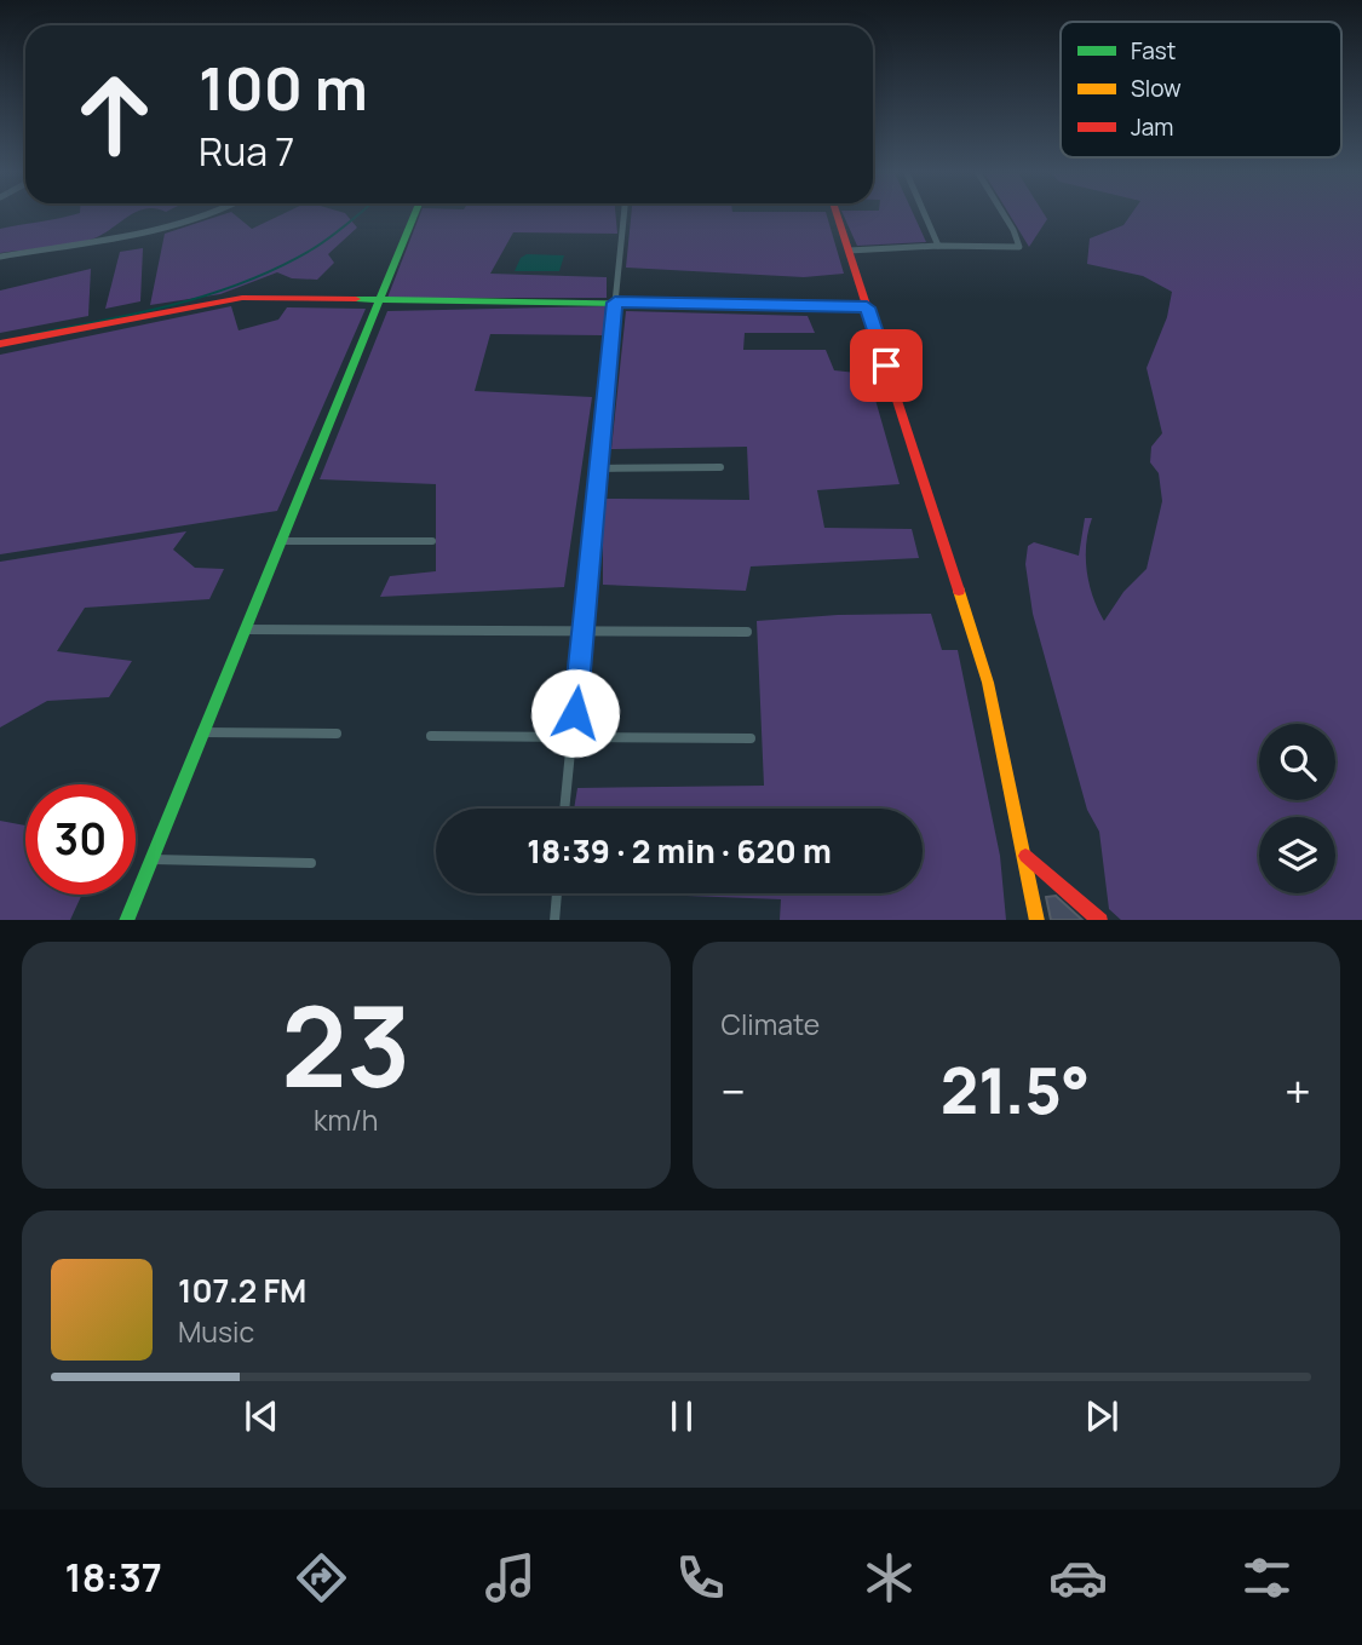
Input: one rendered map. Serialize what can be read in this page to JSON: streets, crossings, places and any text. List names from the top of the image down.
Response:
{
  "legend": ["Fast", "Slow", "Jam"],
  "page": {
    "turn": ["100 m", "Rua 7"],
    "limit": "30",
    "trip": "18:39 · 2 min · 620 m",
    "tile": [
      ["23", "km/h"],
      "Climate"
    ],
    "heat": ["−", "21.5°", "+"],
    "song": ["107.2 FM", "Music"],
    "tabs": "18:37"
  }
}
